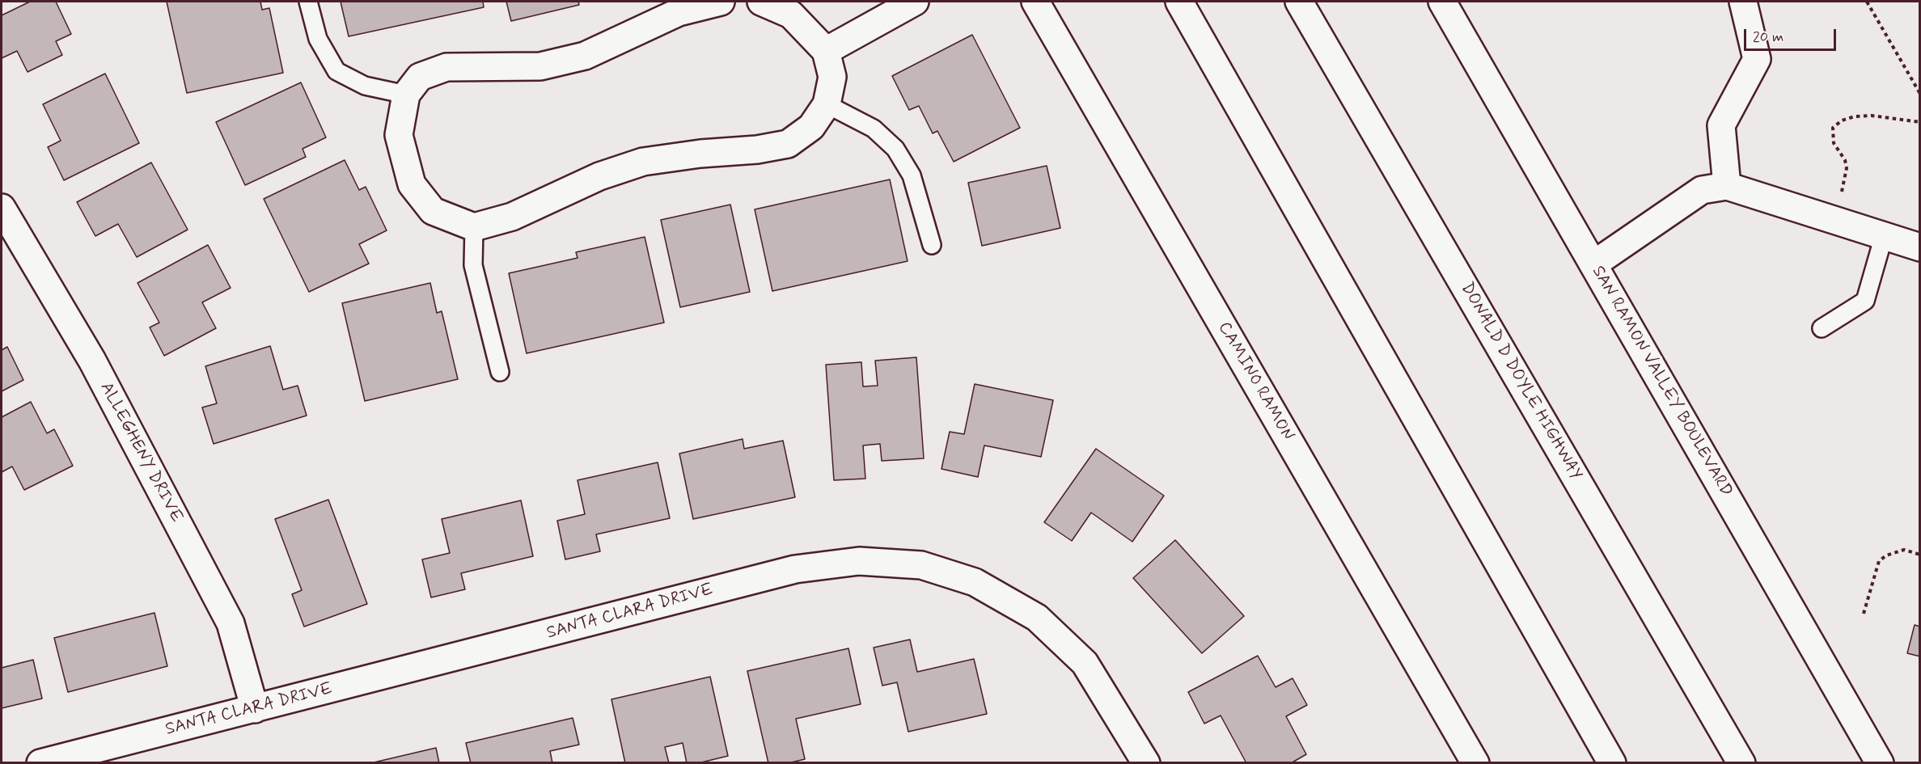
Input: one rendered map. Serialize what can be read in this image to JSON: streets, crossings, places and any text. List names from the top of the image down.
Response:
{
  "streets": {
    "main road": [
      "CAMINO RAMON",
      "DONALD D DOYLE HIGHWAY",
      "SAN RAMON VALLEY BOULEVARD",
      "ALLEGHENY DRIVE",
      "SANTA CLARA DRIVE"
    ]
  },
  "crossings": [
    ["ALLEGHENY DRIVE", "SANTA CLARA DRIVE"]
  ],
  "scale_bar": "20 m"
}
